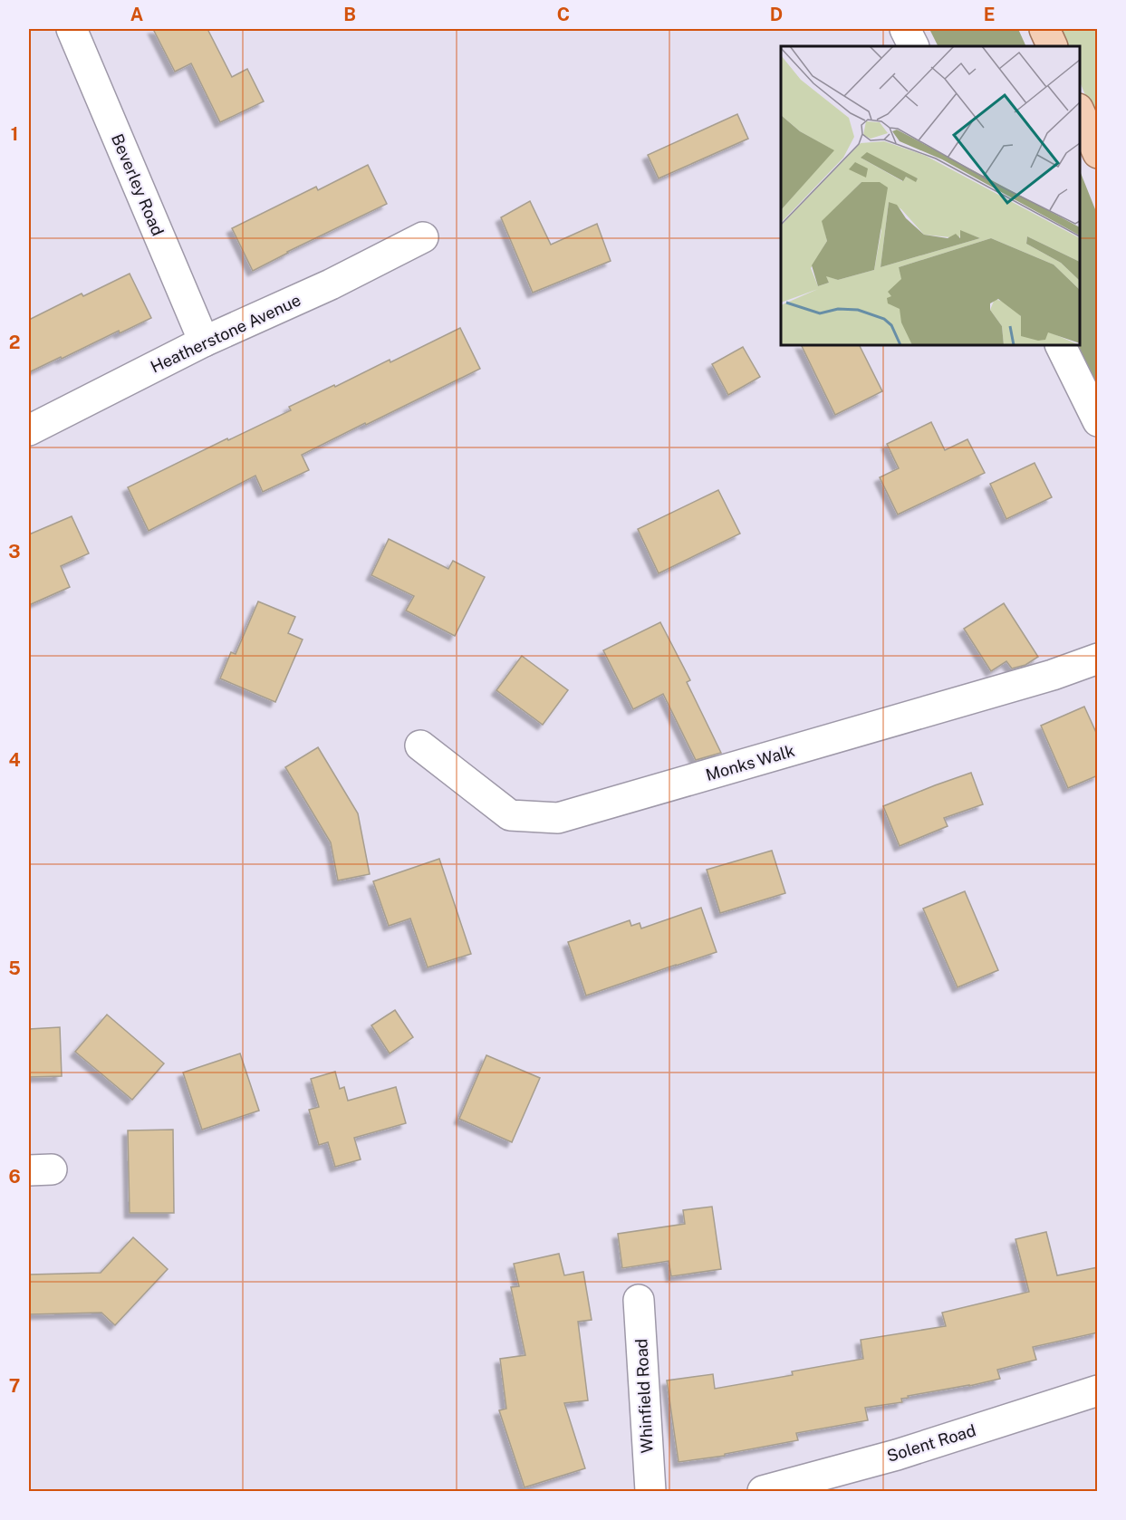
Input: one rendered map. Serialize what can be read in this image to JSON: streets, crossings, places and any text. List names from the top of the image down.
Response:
{
  "streets": {
    "street": [
      "Beverley Road",
      "Heatherstone Avenue",
      "Monks Walk",
      "Whinfield Road",
      "Solent Road"
    ]
  },
  "crossings": [
    ["Beverley Road", "Heatherstone Avenue"]
  ],
  "grid": {
    "columns": [
      "A",
      "B",
      "C",
      "D",
      "E"
    ],
    "rows": [
      "1",
      "2",
      "3",
      "4",
      "5",
      "6",
      "7"
    ]
  }
}
